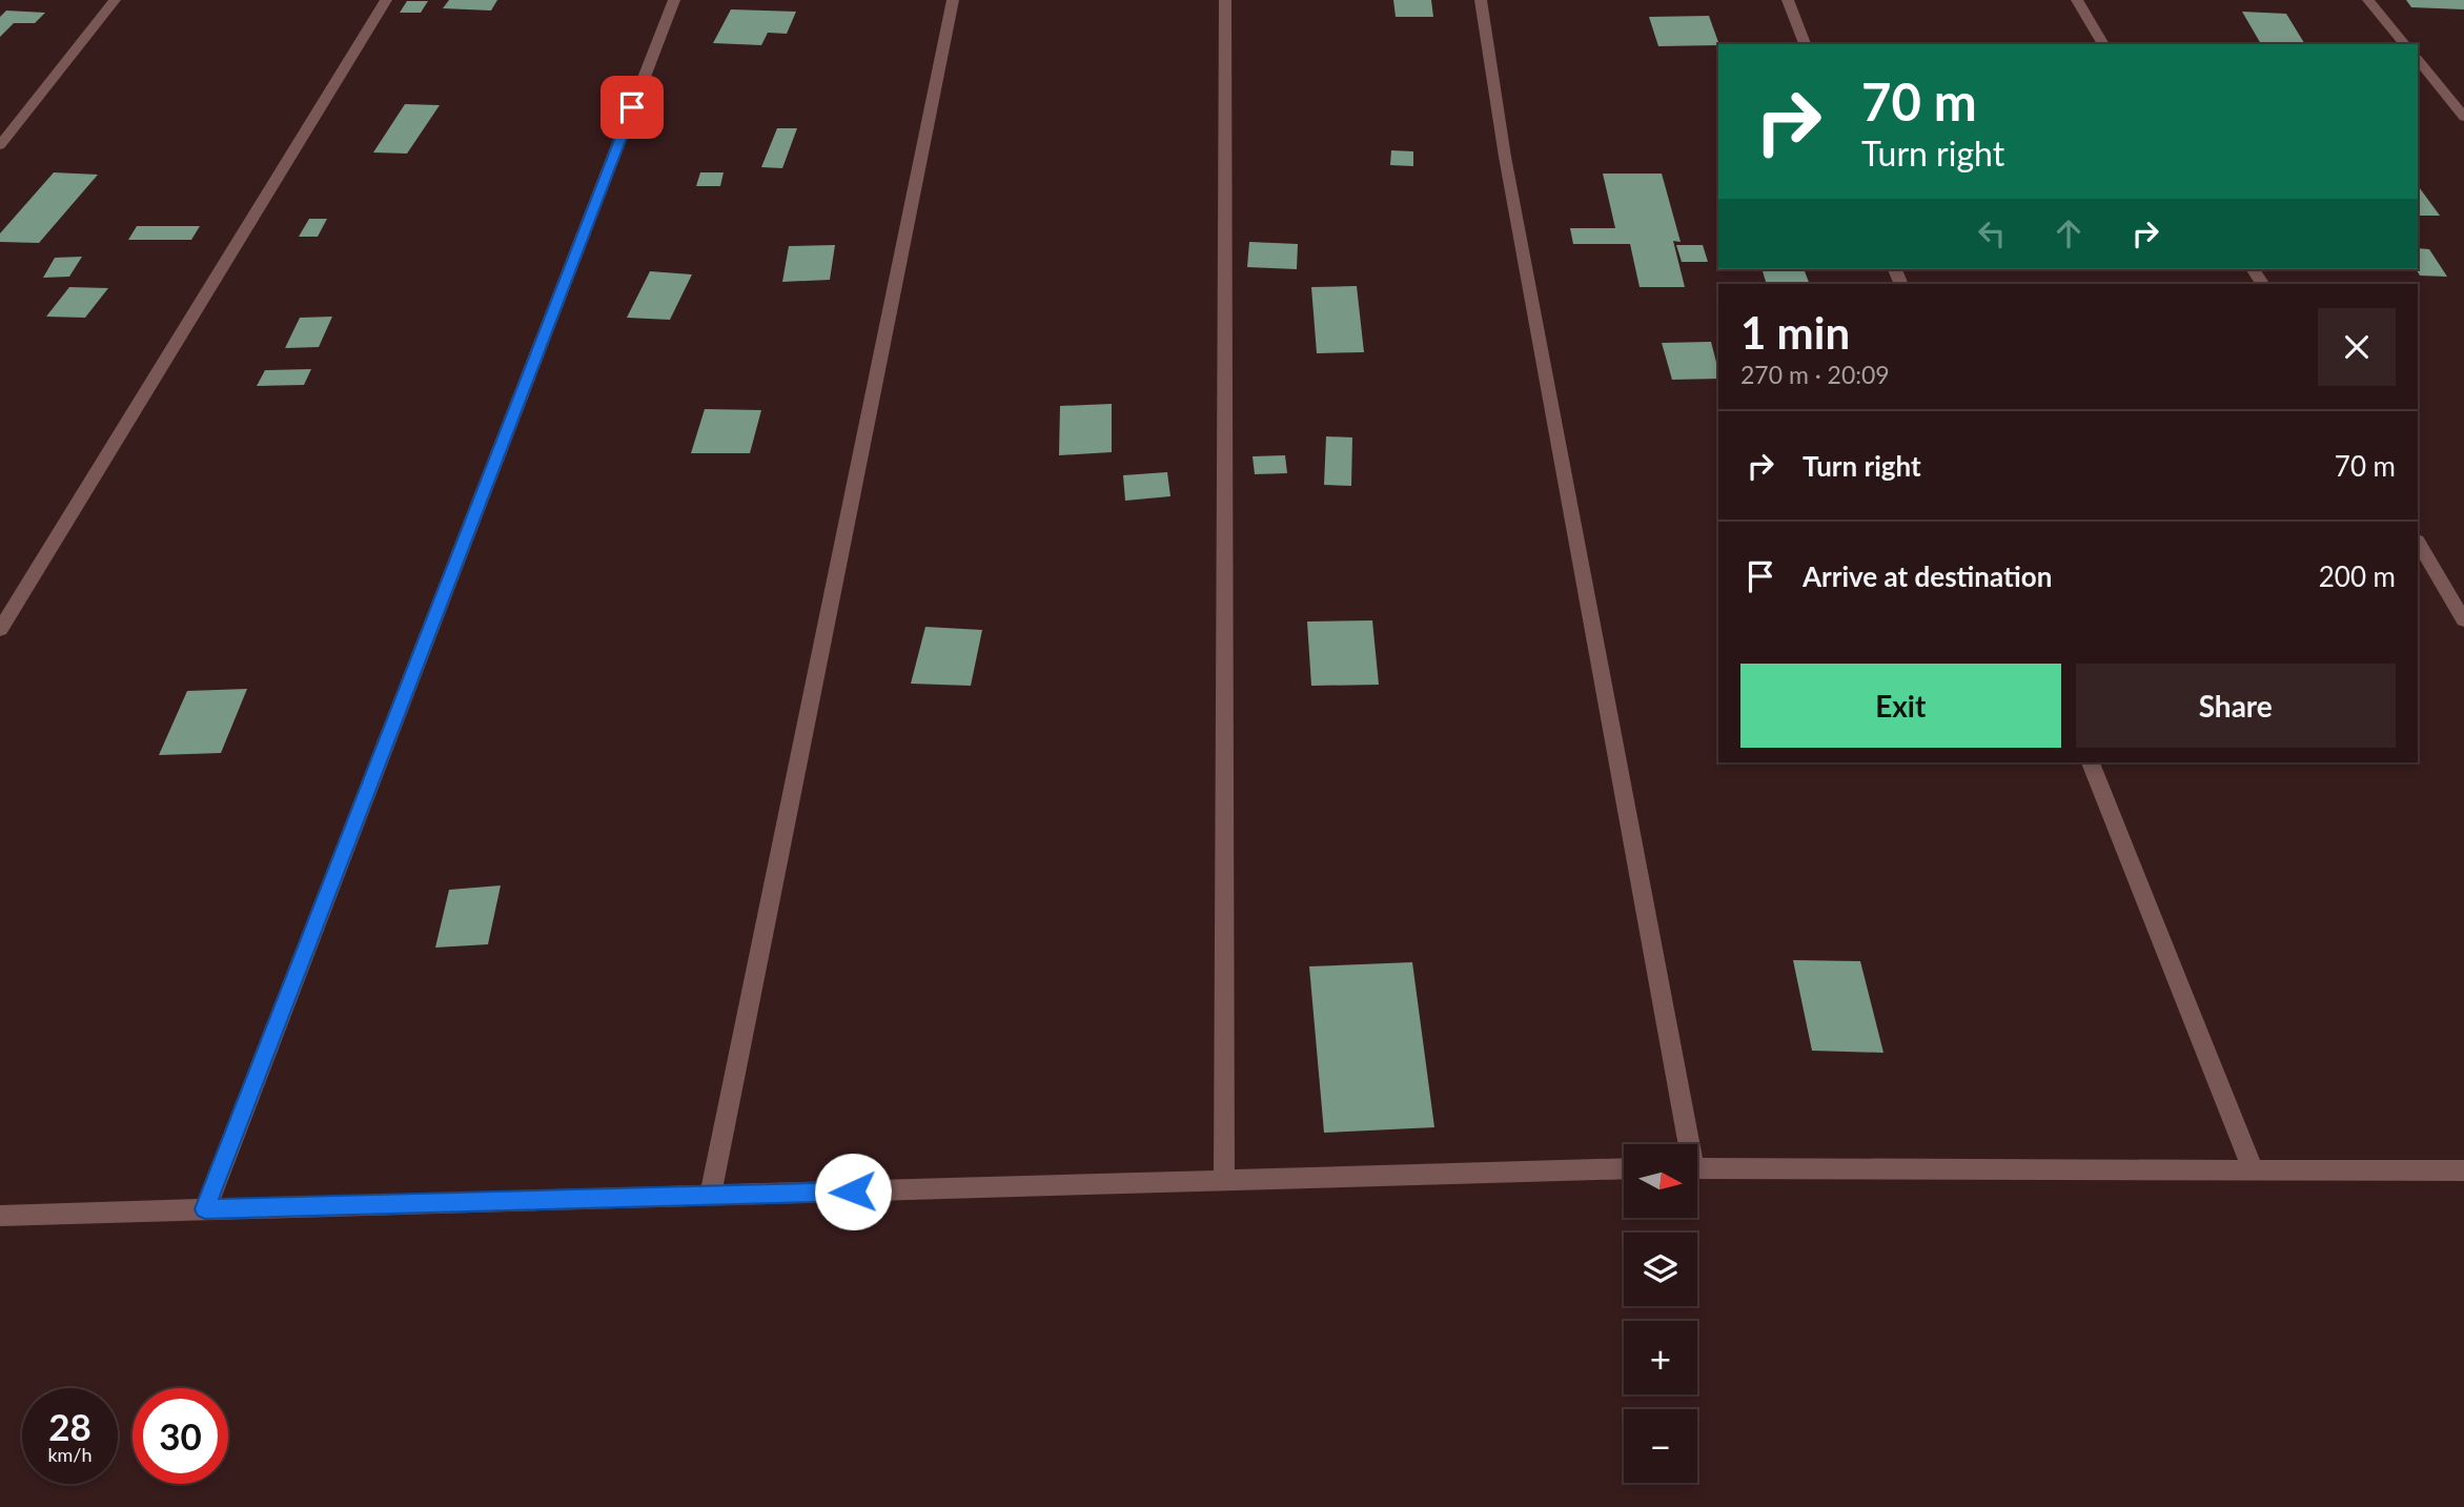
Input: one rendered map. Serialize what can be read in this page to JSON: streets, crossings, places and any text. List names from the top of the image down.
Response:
{
  "north": "right",
  "page": {
    "turn": ["70 m", "Turn right"],
    "heading": ["1 min", "270 m · 20:09"],
    "list": [
      {
        "name": "Turn right",
        "value": "70 m"
      },
      {
        "name": "Arrive at destination",
        "value": "200 m"
      }
    ],
    "buttons": ["Exit", "Share"],
    "map_buttons": ["+", "−"],
    "speed": "28 km/h",
    "limit": "30"
  }
}
